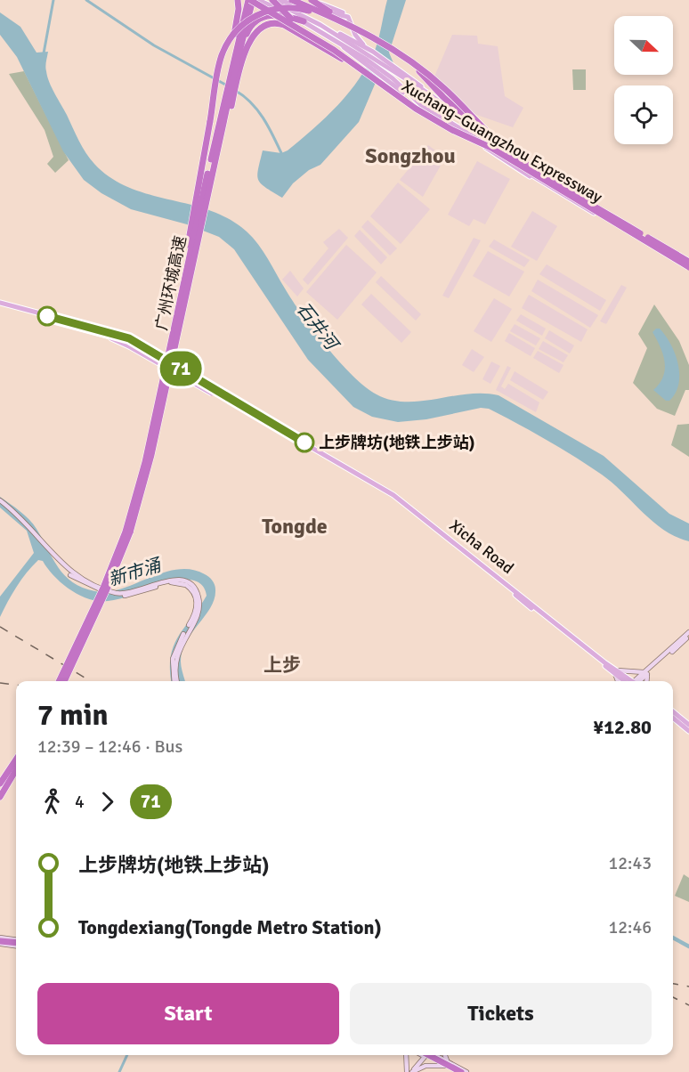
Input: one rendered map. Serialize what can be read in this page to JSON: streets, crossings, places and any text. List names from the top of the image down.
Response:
{
  "streets": {
    "highway": ["Xuchang–Guangzhou Expressway", "广州环城高速"],
    "main road": ["Xicha Road"]
  },
  "crossings": [
    ["Xuchang–Guangzhou Expressway", "广州环城高速"]
  ],
  "districts": ["Songzhou", "Tongde", "上步"],
  "water": ["石井河", "新市涌"],
  "places": ["上步牌坊(地铁上步站)"],
  "lines": ["bus line 71"],
  "north": "right",
  "page": {
    "on_map": "71",
    "heading": ["7 min", "12:39 – 12:46 · Bus", "¥12.80"],
    "legs": ["4", "71"],
    "list": [
      {
        "name": "上步牌坊(地铁上步站)",
        "value": "12:43"
      },
      {
        "name": "Tongdexiang(Tongde Metro Station)",
        "value": "12:46"
      }
    ],
    "buttons": ["Start", "Tickets"]
  }
}
